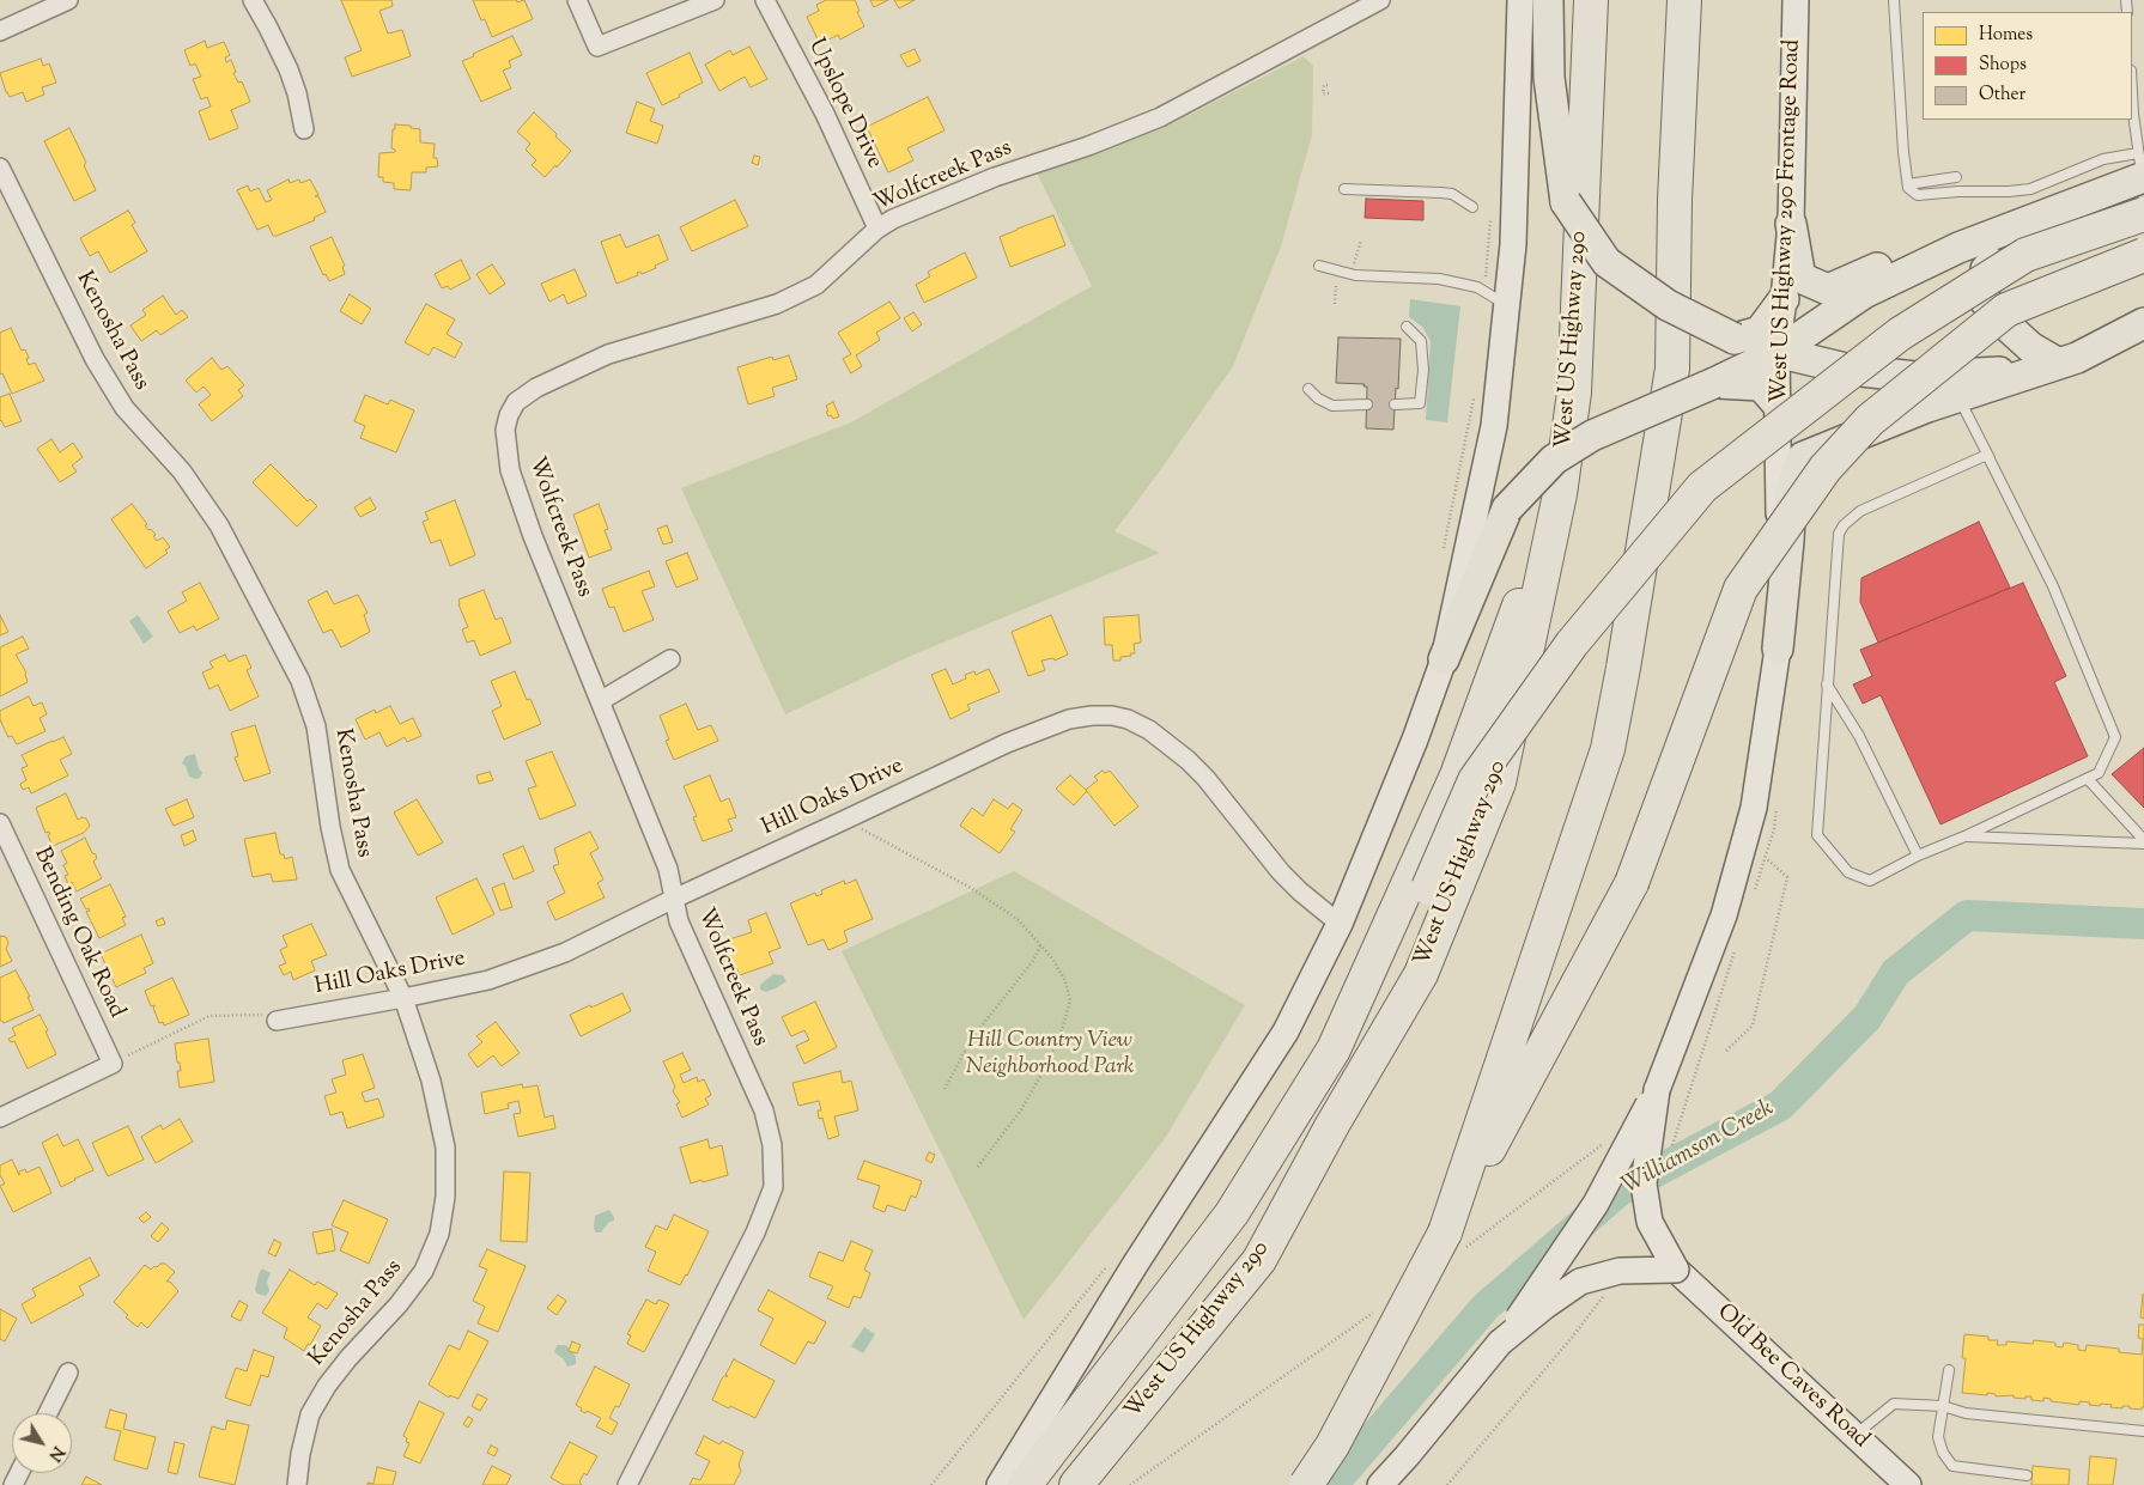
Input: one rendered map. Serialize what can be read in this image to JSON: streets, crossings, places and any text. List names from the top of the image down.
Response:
{
  "streets": {
    "highway": ["West US Highway 290"],
    "main road": ["West US Highway 290 Frontage Road", "Old Bee Caves Road"],
    "street": [
      "Upslope Drive",
      "Wolfcreek Pass",
      "Kenosha Pass",
      "Hill Oaks Drive",
      "Bending Oak Road"
    ]
  },
  "crossings": [
    ["Upslope Drive", "Wolfcreek Pass"],
    ["Wolfcreek Pass", "Hill Oaks Drive"],
    ["West US Highway 290 Frontage Road", "Old Bee Caves Road"],
    ["Kenosha Pass", "Hill Oaks Drive"]
  ],
  "water": ["Williamson Creek"],
  "parks": ["Hill Country View Neighborhood Park"],
  "legend": ["Homes", "Shops", "Other"],
  "north": "bottom right"
}
